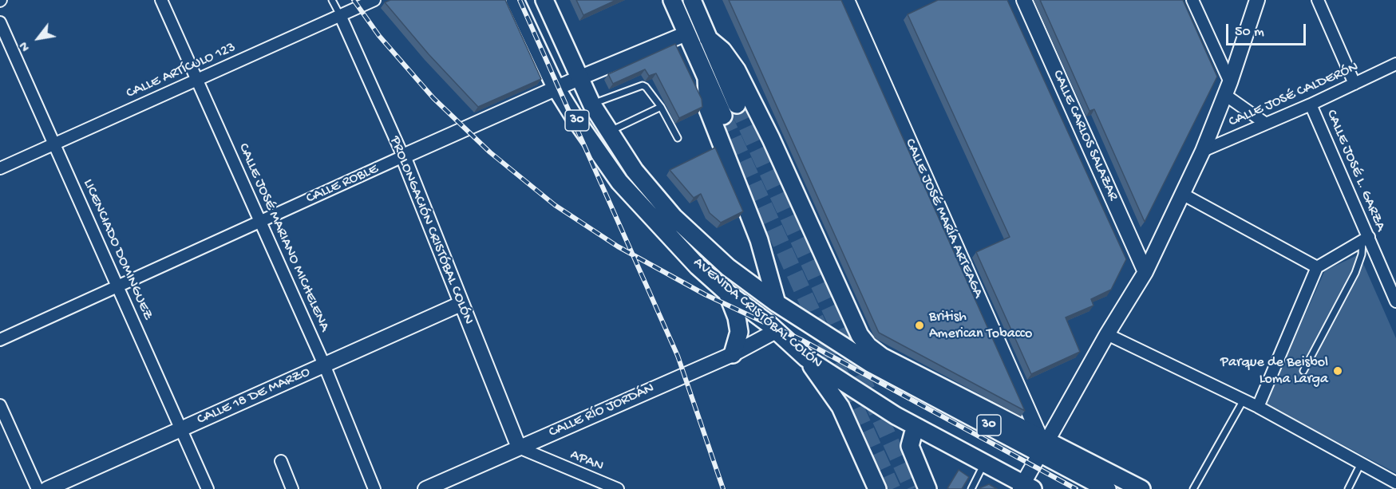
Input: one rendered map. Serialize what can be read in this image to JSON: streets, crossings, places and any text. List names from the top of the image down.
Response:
{
  "streets": {
    "main road": ["30", "AVENIDA CRISTÓBAL COLÓN"],
    "street": [
      "CALLE ARTÍCULO 123",
      "CALLE JOSÉ CALDERÓN",
      "CALLE CARLOS SALAZAR",
      "CALLE JOSÉ L. GARZA",
      "CALLE ROBLE",
      "CALLE JOSÉ MARÍA ARTEAGA",
      "PROLONGACIÓN CRISTÓBAL COLÓN",
      "CALLE JOSÉ MARIANO MICHELENA",
      "LICENCIADO DOMINGUEZ",
      "CALLE 18 DE MARZO",
      "CALLE RÍO JORDÁN",
      "APAN"
    ]
  },
  "crossings": [
    ["CALLE ARTÍCULO 123", "PROLONGACIÓN CRISTÓBAL COLÓN"],
    ["CALLE ARTÍCULO 123", "CALLE JOSÉ MARIANO MICHELENA"],
    ["CALLE ARTÍCULO 123", "LICENCIADO DOMINGUEZ"],
    ["CALLE JOSÉ CALDERÓN", "CALLE JOSÉ L. GARZA"],
    ["30", "CALLE JOSÉ MARÍA ARTEAGA"],
    ["30", "AVENIDA CRISTÓBAL COLÓN"],
    ["CALLE ROBLE", "PROLONGACIÓN CRISTÓBAL COLÓN"],
    ["CALLE ROBLE", "CALLE JOSÉ MARIANO MICHELENA"],
    ["CALLE ROBLE", "LICENCIADO DOMINGUEZ"],
    ["CALLE ROBLE", "AVENIDA CRISTÓBAL COLÓN"],
    ["CALLE JOSÉ MARÍA ARTEAGA", "AVENIDA CRISTÓBAL COLÓN"],
    ["PROLONGACIÓN CRISTÓBAL COLÓN", "CALLE 18 DE MARZO"],
    ["PROLONGACIÓN CRISTÓBAL COLÓN", "CALLE RÍO JORDÁN"],
    ["PROLONGACIÓN CRISTÓBAL COLÓN", "APAN"],
    ["CALLE JOSÉ MARIANO MICHELENA", "CALLE 18 DE MARZO"],
    ["LICENCIADO DOMINGUEZ", "CALLE 18 DE MARZO"],
    ["AVENIDA CRISTÓBAL COLÓN", "CALLE RÍO JORDÁN"],
    ["CALLE RÍO JORDÁN", "APAN"]
  ],
  "places": ["British American Tobacco", "Parque de Beisbol Loma Larga"],
  "scale_bar": "50 m",
  "north": "bottom left"
}
